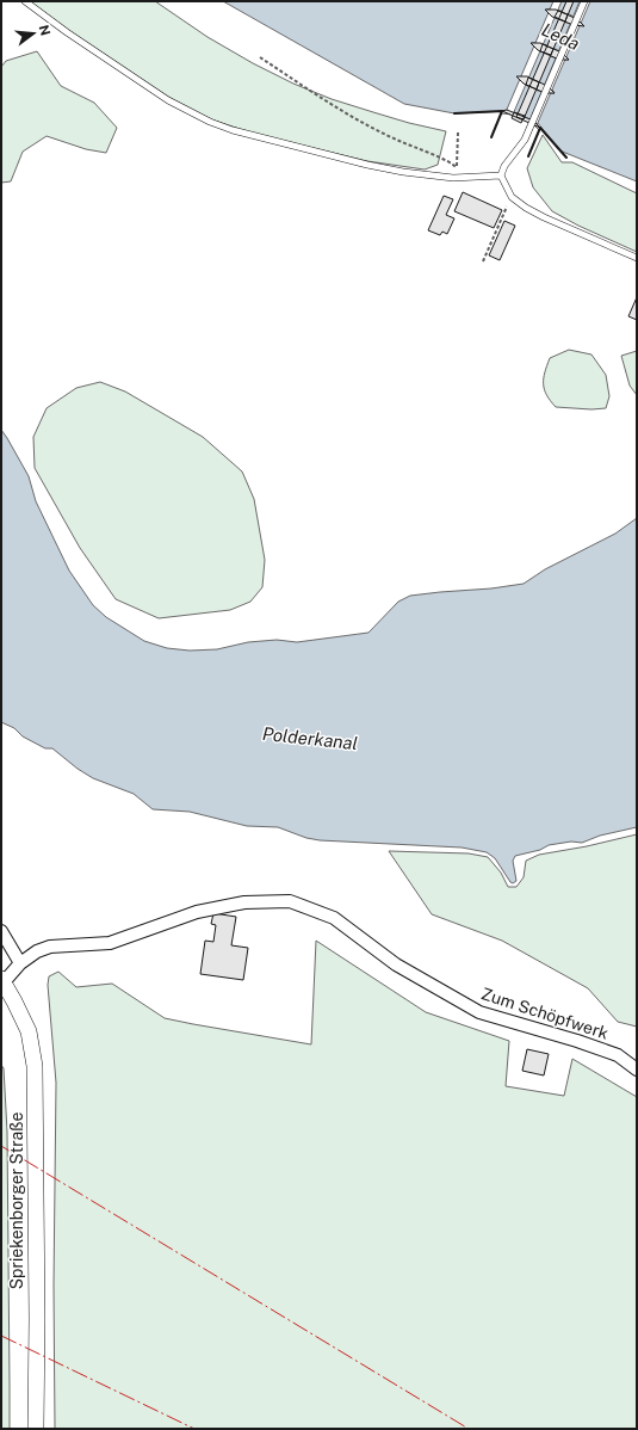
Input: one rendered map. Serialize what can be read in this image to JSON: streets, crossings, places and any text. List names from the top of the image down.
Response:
{
  "streets": {
    "street": ["Zum Schöpfwerk", "Spriekenborger Straße"]
  },
  "crossings": [
    ["Zum Schöpfwerk", "Spriekenborger Straße"]
  ],
  "water": ["Leda", "Polderkanal"],
  "north": "right"
}
